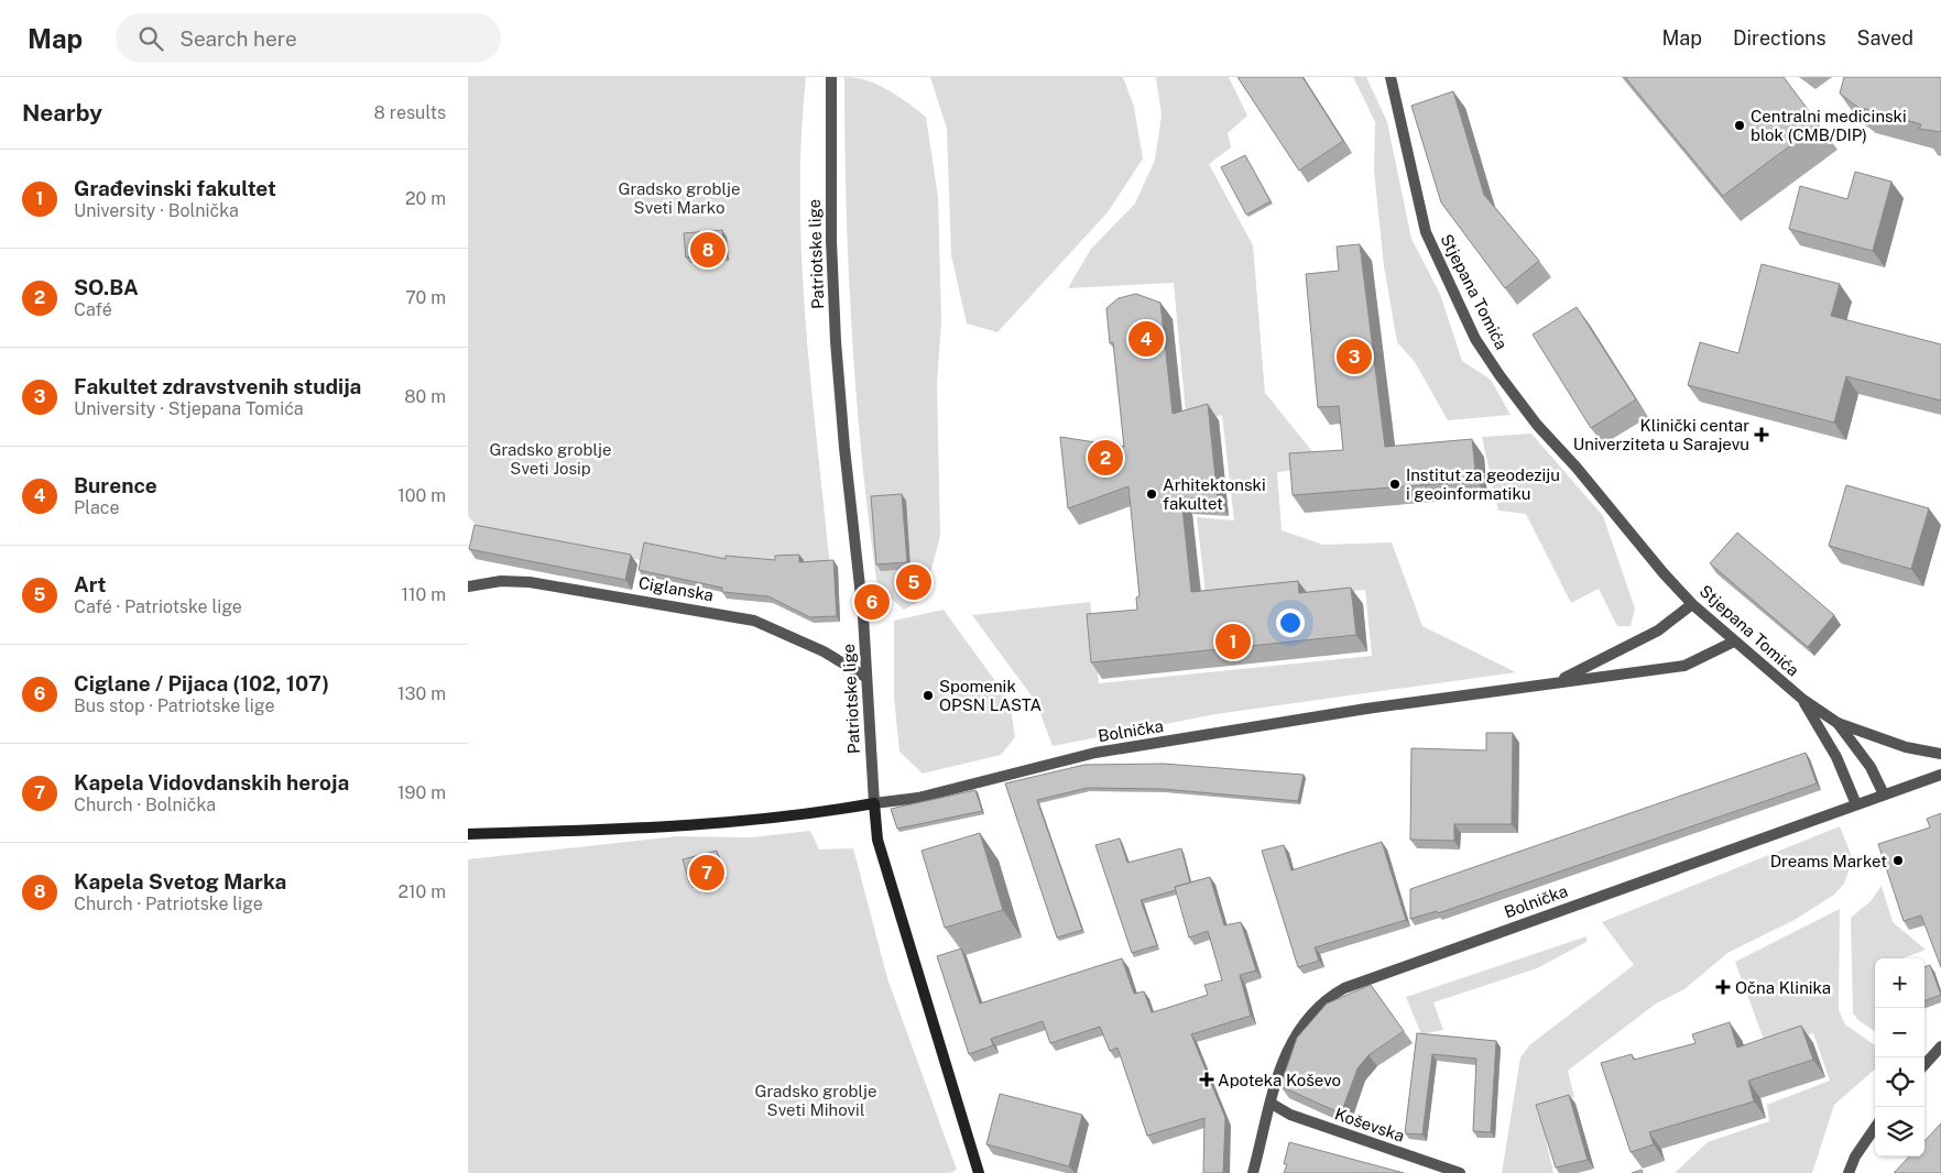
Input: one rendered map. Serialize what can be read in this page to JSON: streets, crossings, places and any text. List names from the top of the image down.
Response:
{
  "streets": {
    "main road": ["Patriotske lige", "Bolnička"],
    "street": ["Stjepana Tomića", "Ciglanska", "Koševska"]
  },
  "crossings": [
    ["Patriotske lige", "Ciglanska"],
    ["Patriotske lige", "Bolnička"],
    ["Stjepana Tomića", "Bolnička"],
    ["Bolnička", "Koševska"]
  ],
  "parks": ["Gradsko groblje Sveti Marko", "Gradsko groblje Sveti Josip", "Gradsko groblje Sveti Mihovil"],
  "places": {
    "other": [
      "Centralni medicinski blok (CMB/DIP)",
      "Institut za geodeziju i geoinformatiku",
      "Arhitektonski fakultet",
      "Spomenik OPSN LASTA",
      "Dreams Market"
    ],
    "health": ["Klinički centar Univerziteta u Sarajevu", "Očna Klinika", "Apoteka Koševo"]
  },
  "page": {
    "header": "Map",
    "search": "Search here",
    "nav": ["Map", "Directions", "Saved"],
    "heading": ["Nearby", "8 results"],
    "list": [
      {
        "mark": "1",
        "name": "Građevinski fakultet",
        "note": "University · Bolnička",
        "value": "20 m"
      },
      {
        "mark": "2",
        "name": "SO.BA",
        "note": "Café",
        "value": "70 m"
      },
      {
        "mark": "3",
        "name": "Fakultet zdravstvenih studija",
        "note": "University · Stjepana Tomića",
        "value": "80 m"
      },
      {
        "mark": "4",
        "name": "Burence",
        "note": "Place",
        "value": "100 m"
      },
      {
        "mark": "5",
        "name": "Art",
        "note": "Café · Patriotske lige",
        "value": "110 m"
      },
      {
        "mark": "6",
        "name": "Ciglane / Pijaca (102, 107)",
        "note": "Bus stop · Patriotske lige",
        "value": "130 m"
      },
      {
        "mark": "7",
        "name": "Kapela Vidovdanskih heroja",
        "note": "Church · Bolnička",
        "value": "190 m"
      },
      {
        "mark": "8",
        "name": "Kapela Svetog Marka",
        "note": "Church · Patriotske lige",
        "value": "210 m"
      }
    ],
    "pins": [
      "8",
      "4",
      "3",
      "2",
      "5",
      "6",
      "1",
      "7"
    ],
    "map_buttons": ["+", "−"]
  }
}
